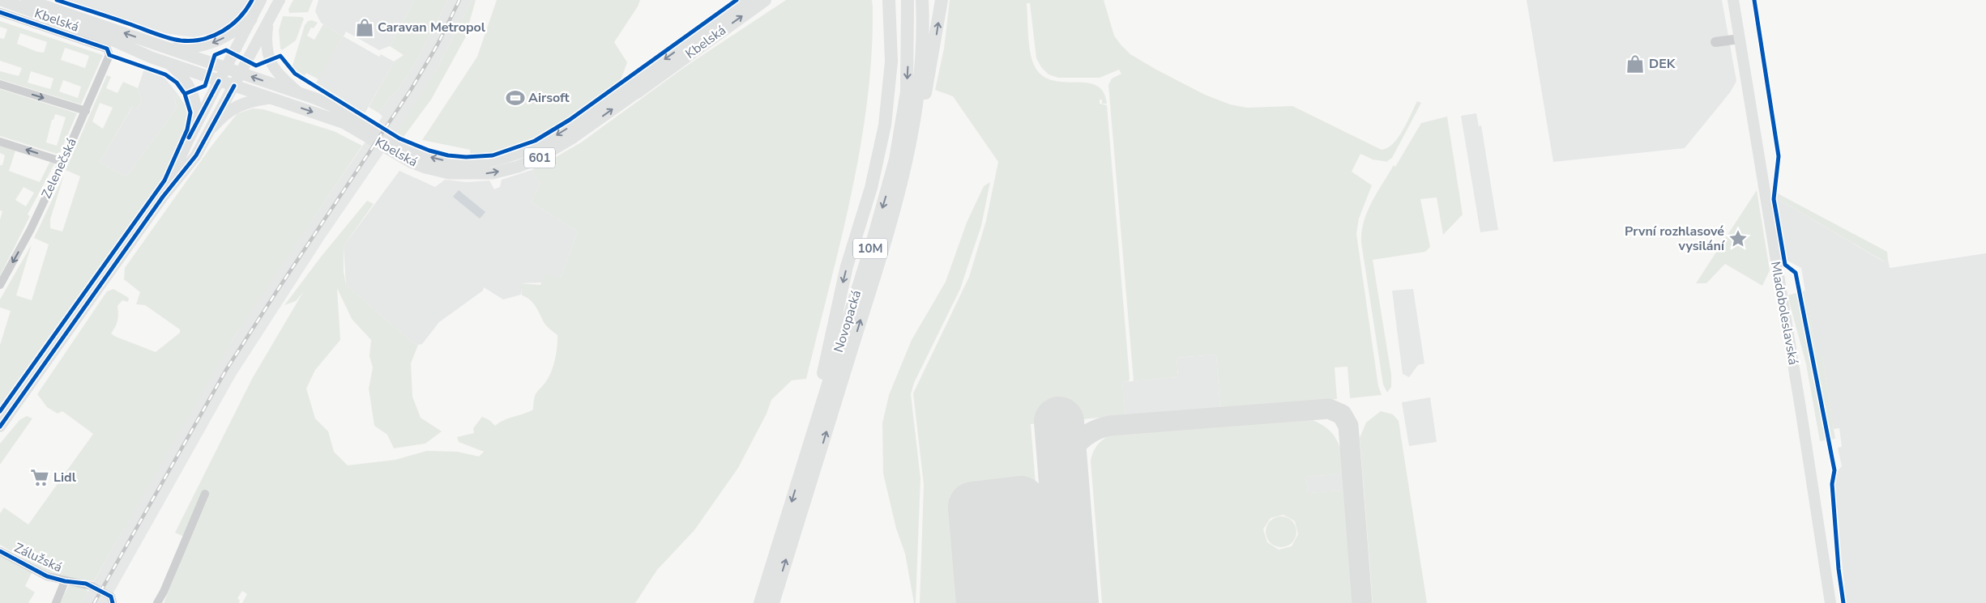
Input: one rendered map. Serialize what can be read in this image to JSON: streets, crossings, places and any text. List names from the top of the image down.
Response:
{
  "streets": {
    "highway": [
      "Kbelská",
      "601",
      "10M",
      "Novopacká"
    ],
    "main road": ["Mladoboleslavská"],
    "street": ["Zelenečská", "Zálužská"]
  },
  "crossings": [
    ["Kbelská", "Zelenečská"],
    ["10M", "Novopacká"]
  ],
  "one_way": ["Zelenečská"],
  "places": {
    "shop": ["Caravan Metropol", "DEK"],
    "sports": ["Airsoft"],
    "place": ["První rozhlasové vysilání"],
    "supermarket": ["Lidl"]
  }
}
